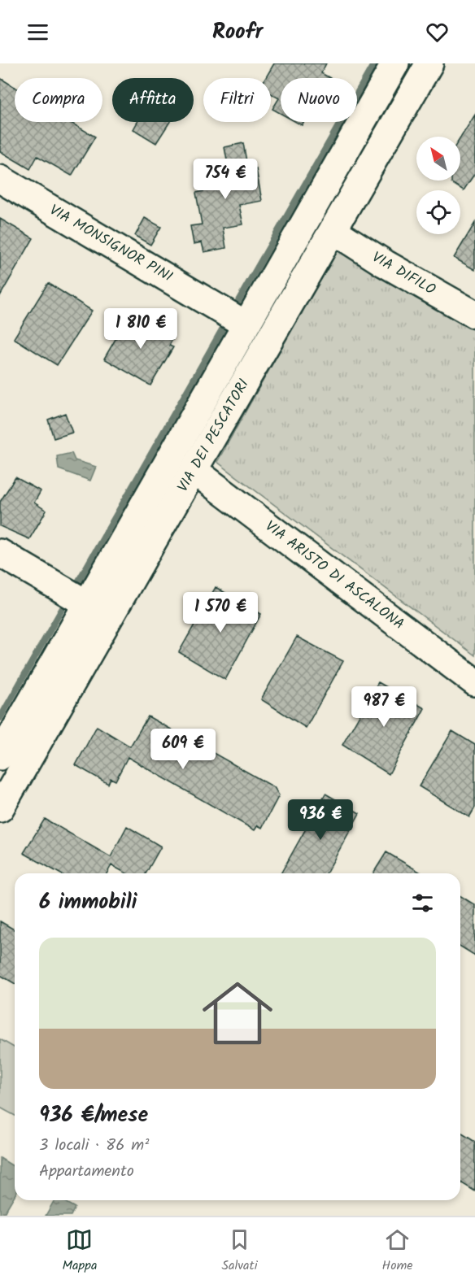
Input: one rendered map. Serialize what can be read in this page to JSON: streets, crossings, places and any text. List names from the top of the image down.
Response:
{
  "streets": {
    "street": [
      "VIA MONSIGNOR PINI",
      "VIA DIFILO",
      "VIA DEI PESCATORI",
      "VIA ARISTO DI ASCALONA"
    ]
  },
  "crossings": [
    ["VIA MONSIGNOR PINI", "VIA DEI PESCATORI"],
    ["VIA DIFILO", "VIA DEI PESCATORI"],
    ["VIA DEI PESCATORI", "VIA ARISTO DI ASCALONA"]
  ],
  "north": "top left",
  "page": {
    "header": "Roofr",
    "chip": [
      "Compra",
      "Affitta",
      "Filtri",
      "Nuovo"
    ],
    "price": [
      "754 €",
      "1 810 €",
      "1 570 €",
      "987 €",
      "609 €",
      "936 €"
    ],
    "heading": "6 immobili",
    "list": [
      {
        "name": "936 €/mese",
        "note": "3 locali · 86 m² · Appartamento"
      }
    ],
    "tabs": ["Mappa", "Salvati", "Home"]
  }
}
